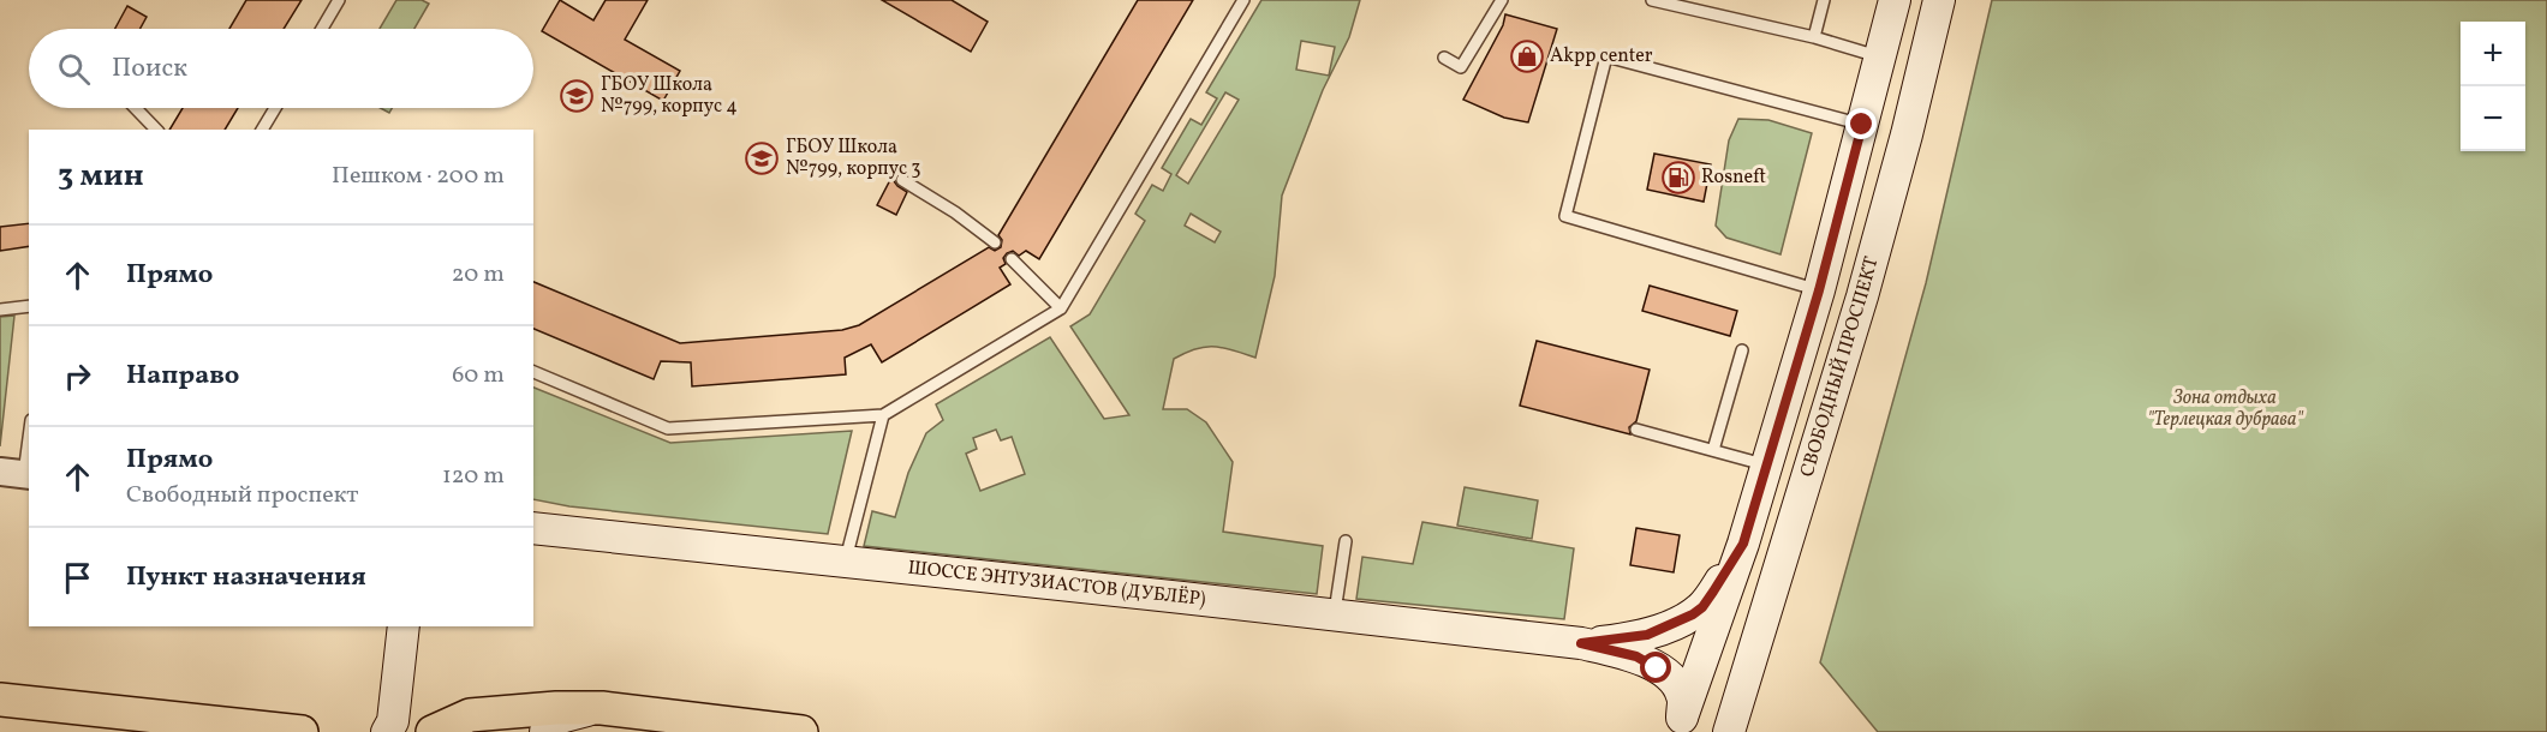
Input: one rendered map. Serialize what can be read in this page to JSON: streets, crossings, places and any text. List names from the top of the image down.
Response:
{
  "streets": {
    "main road": ["СВОБОДНЫЙ ПРОСПЕКТ", "ШОССЕ ЭНТУЗИАСТОВ (ДУБЛЁР)"]
  },
  "parks": ["Зона отдыха \"Терлецкая дубрава\""],
  "places": {
    "shop": ["Akpp center"],
    "school or university": ["ГБОУ Школа №799, корпус 4", "ГБОУ Школа №799, корпус 3"],
    "fuel station": ["Rosneft"]
  },
  "page": {
    "map_buttons": ["+", "−"],
    "search": "Поиск",
    "heading": ["3 мин", "Пешком · 200 m"],
    "list": [
      ["Прямо", "20 m"],
      ["Направо", "60 m"],
      ["Прямо", "Свободный проспект", "120 m"],
      "Пункт назначения"
    ]
  }
}
